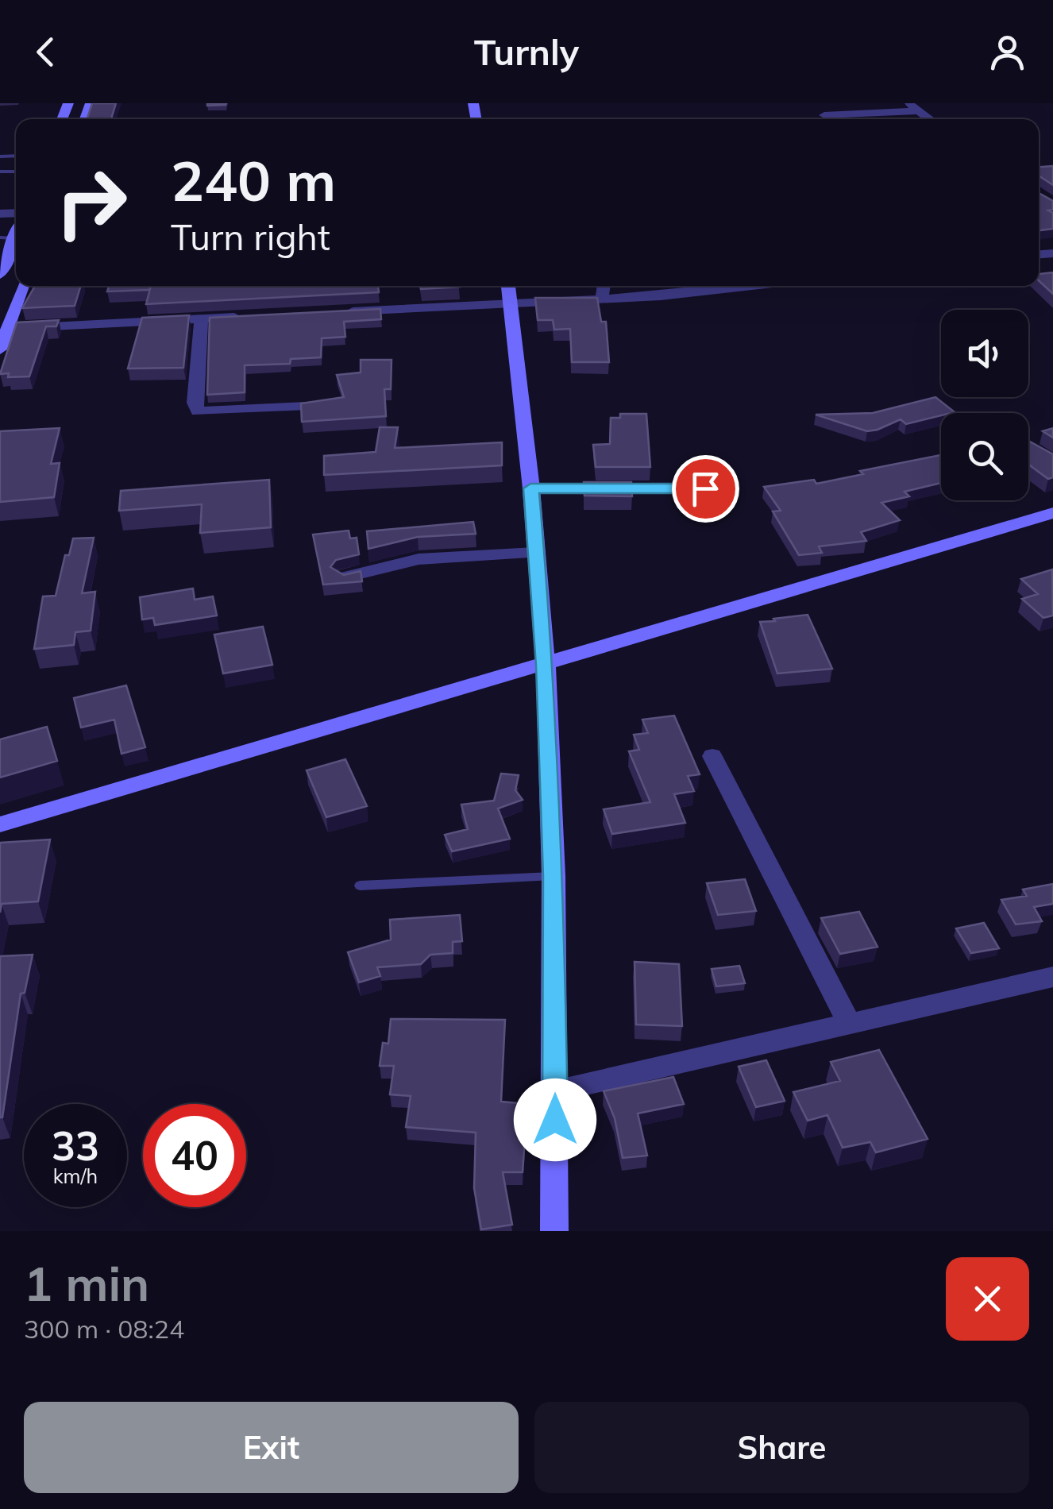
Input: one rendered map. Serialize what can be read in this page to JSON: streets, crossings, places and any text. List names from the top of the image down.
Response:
{
  "page": {
    "header": "Turnly",
    "turn": ["240 m", "Turn right"],
    "speed": "33 km/h",
    "limit": "40",
    "heading": ["1 min", "300 m · 08:24"],
    "buttons": ["Exit", "Share"]
  }
}
